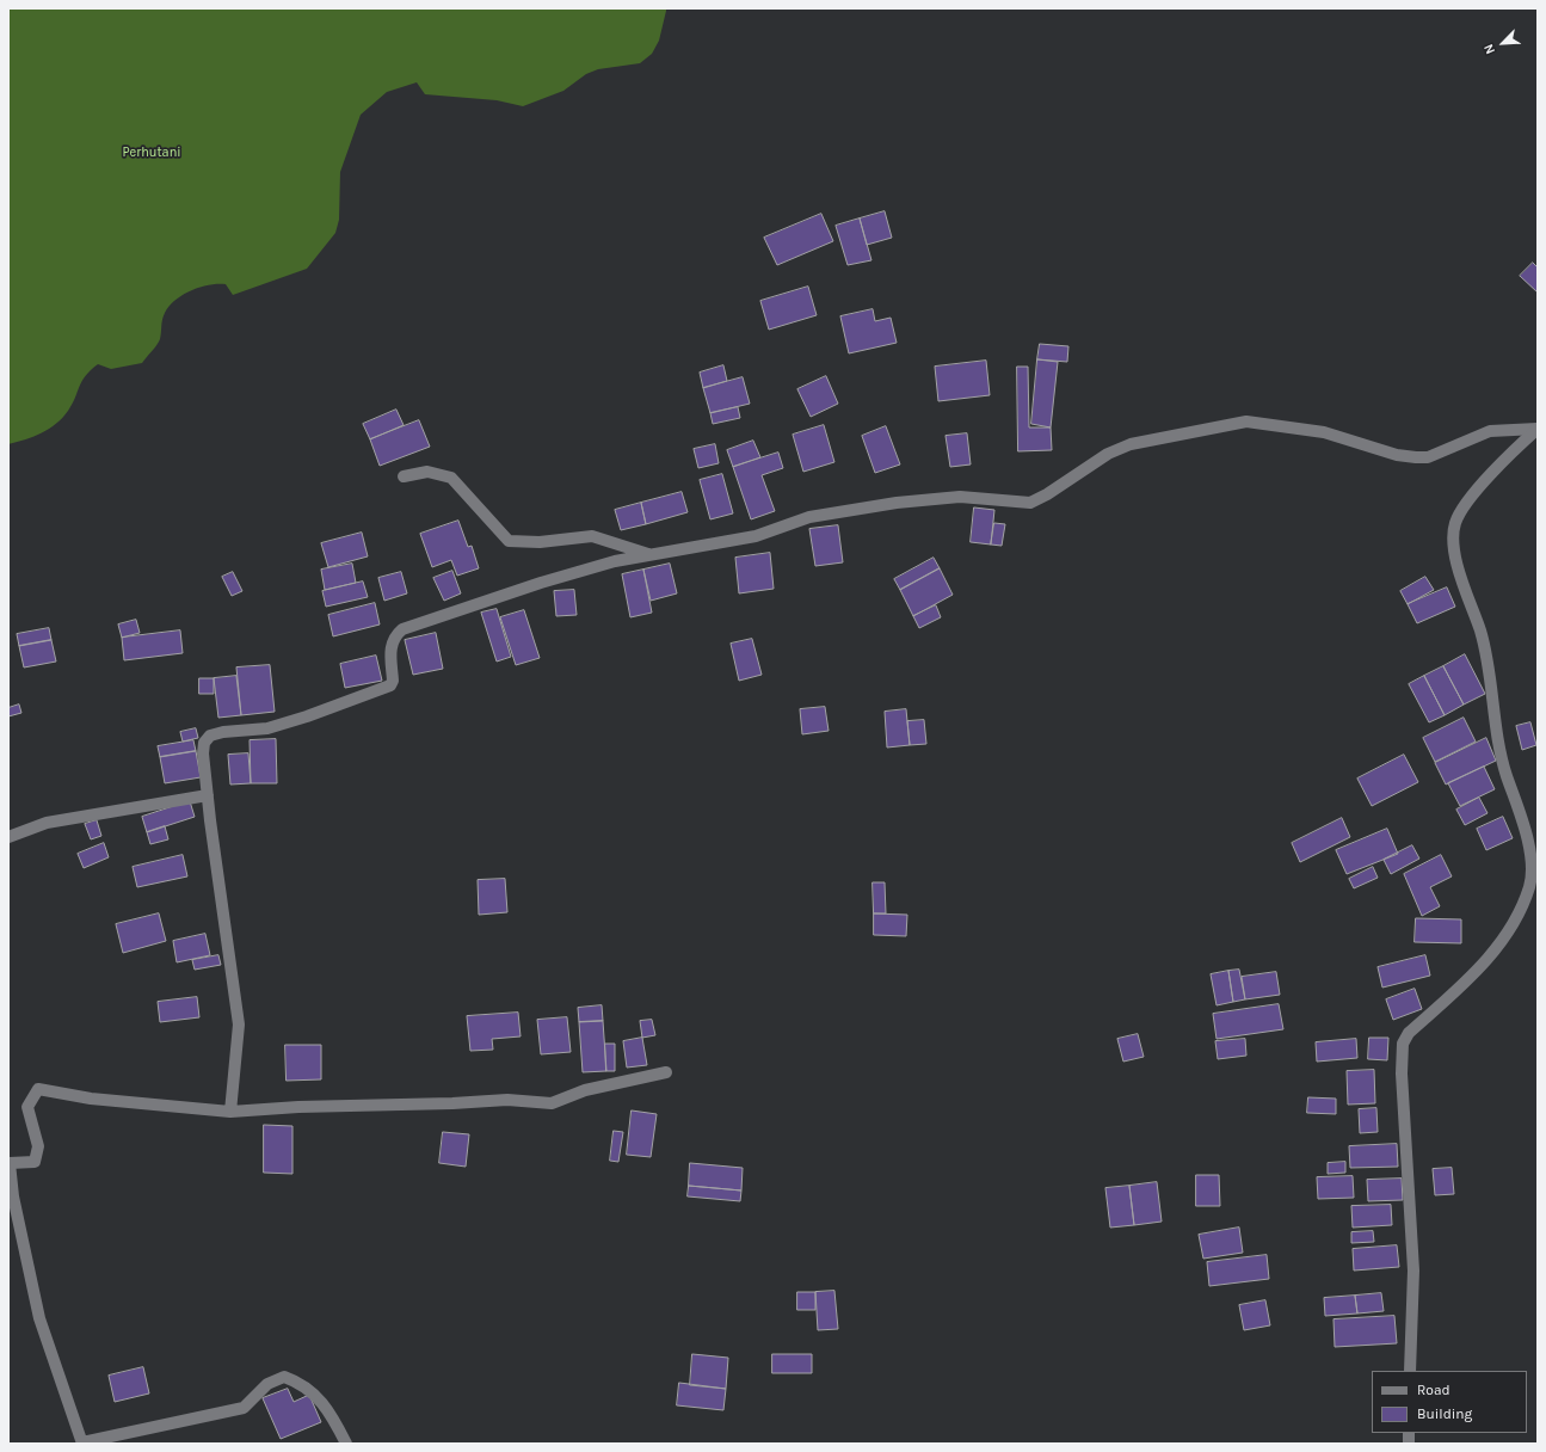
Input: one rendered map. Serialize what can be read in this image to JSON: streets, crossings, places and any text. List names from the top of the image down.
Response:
{
  "parks": ["Perhutani"],
  "legend": ["Road", "Building"],
  "north": "bottom left"
}
